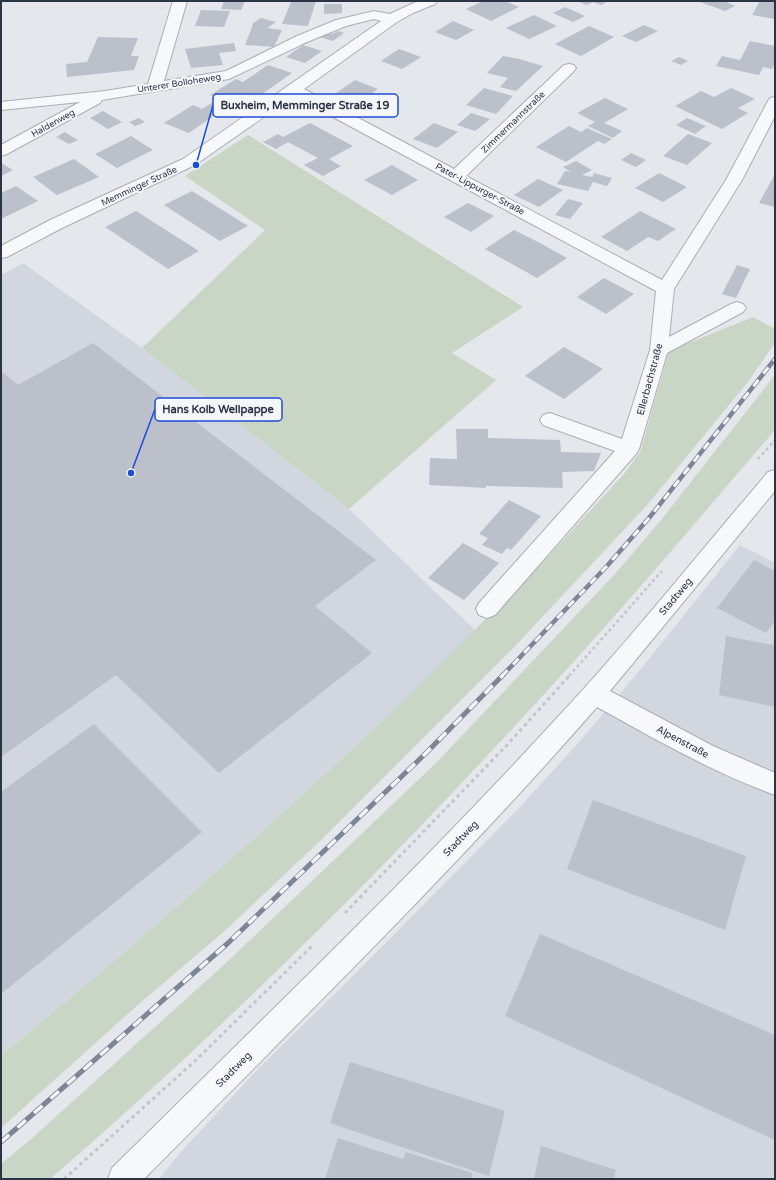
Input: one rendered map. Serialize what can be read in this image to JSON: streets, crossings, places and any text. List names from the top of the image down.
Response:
{
  "streets": {
    "street": [
      "Unterer Bolloheweg",
      "Zimmermannstraße",
      "Haldenweg",
      "Memminger Straße",
      "Pater-Lippurger-Straße",
      "Ellerbachstraße",
      "Stadtweg",
      "Alpenstraße"
    ]
  },
  "crossings": [
    ["Unterer Bolloheweg", "Haldenweg"],
    ["Unterer Bolloheweg", "Memminger Straße"],
    ["Zimmermannstraße", "Pater-Lippurger-Straße"],
    ["Memminger Straße", "Pater-Lippurger-Straße"],
    ["Pater-Lippurger-Straße", "Ellerbachstraße"],
    ["Stadtweg", "Alpenstraße"]
  ],
  "places": ["Buxheim, Memminger Straße 19", "Hans Kolb Wellpappe"]
}
